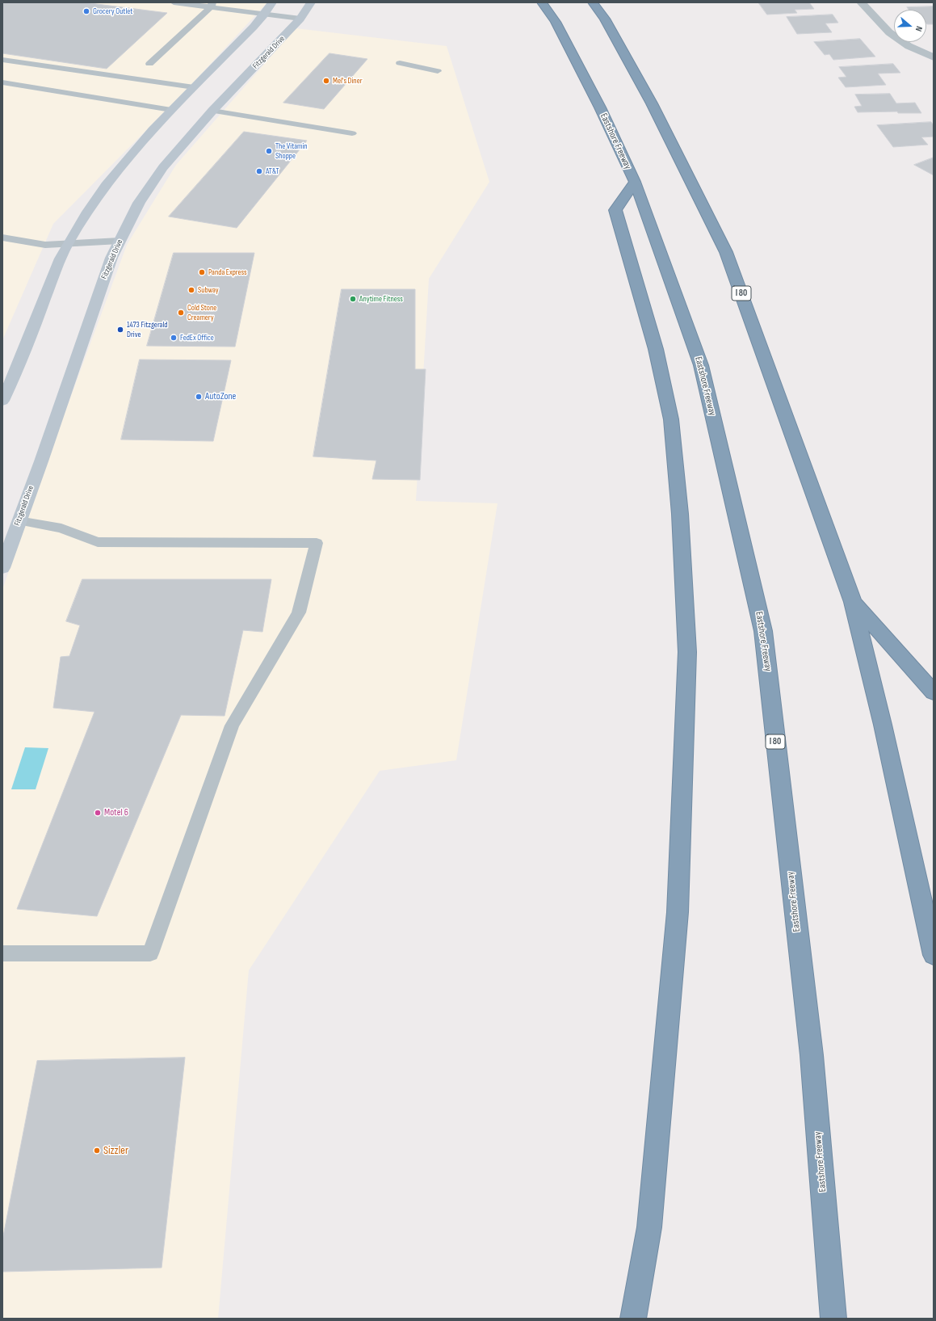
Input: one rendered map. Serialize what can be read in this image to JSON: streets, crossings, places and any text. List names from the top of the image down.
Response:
{
  "streets": {
    "highway": ["Eastshore Freeway", "I 80"],
    "main road": ["Fitzgerald Drive"]
  },
  "places": [
    "Grocery Outlet",
    "Mel's Diner",
    "The Vitamin Shoppe",
    "AT&T",
    "Panda Express",
    "Subway",
    "Anytime Fitness",
    "Cold Stone Creamery",
    "1473 Fitzgerald Drive",
    "FedEx Office",
    "AutoZone",
    "Motel 6",
    "Sizzler"
  ],
  "north": "right"
}
